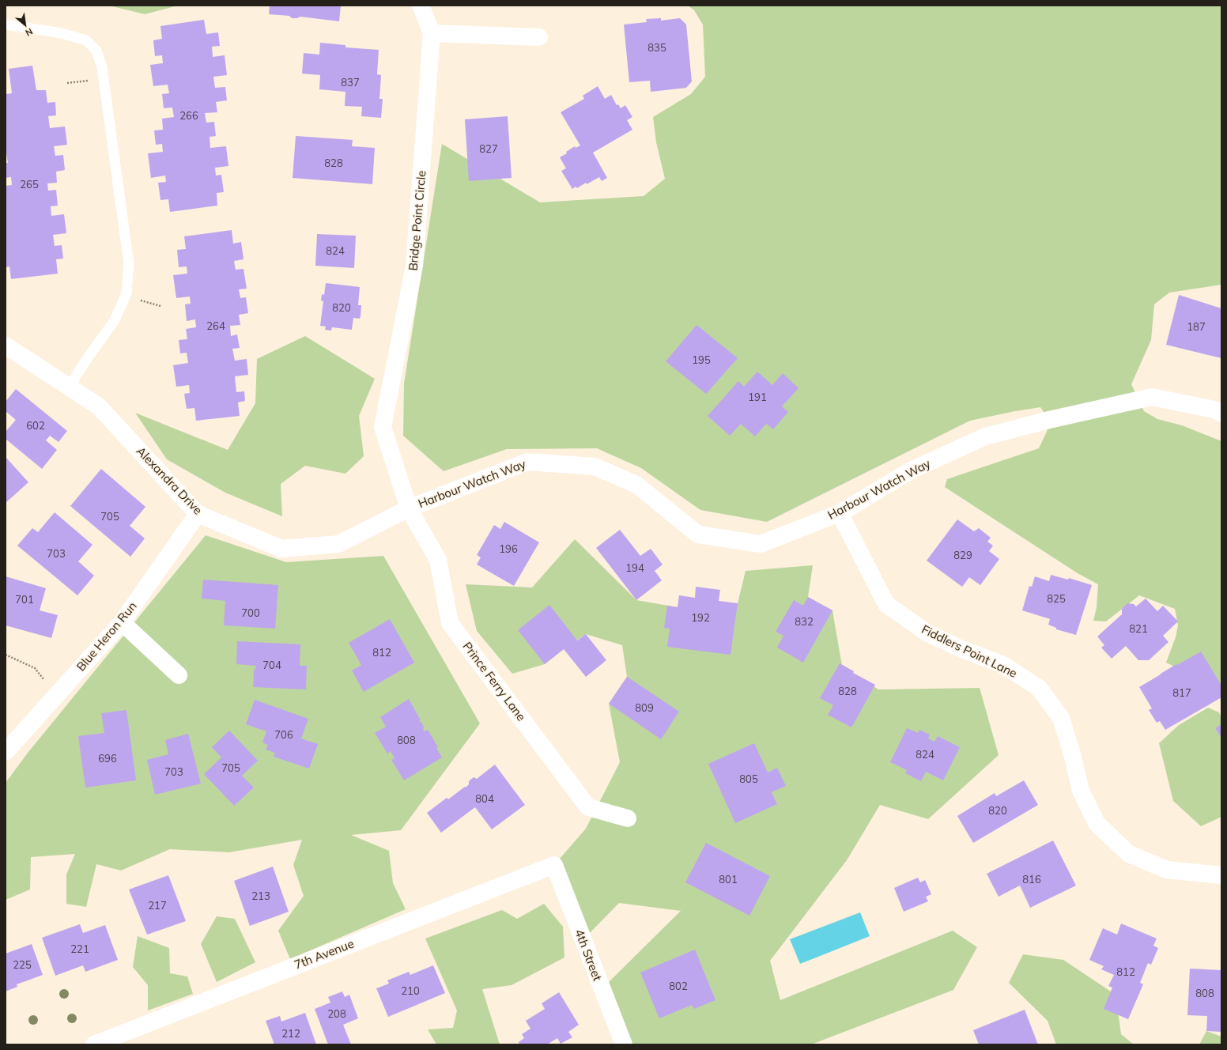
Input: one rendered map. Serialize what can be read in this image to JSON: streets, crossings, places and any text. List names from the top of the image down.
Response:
{
  "streets": {
    "street": [
      "Bridge Point Circle",
      "Alexandra Drive",
      "Harbour Watch Way",
      "Blue Heron Run",
      "Fiddlers Point Lane",
      "Prince Ferry Lane",
      "7th Avenue",
      "4th Street"
    ]
  },
  "crossings": [
    ["Bridge Point Circle", "Alexandra Drive"],
    ["Bridge Point Circle", "Harbour Watch Way"],
    ["Bridge Point Circle", "Prince Ferry Lane"],
    ["Alexandra Drive", "Harbour Watch Way"],
    ["Alexandra Drive", "Blue Heron Run"],
    ["Alexandra Drive", "Prince Ferry Lane"],
    ["Harbour Watch Way", "Fiddlers Point Lane"],
    ["Harbour Watch Way", "Prince Ferry Lane"],
    ["7th Avenue", "4th Street"]
  ],
  "house_numbers": [
    "835",
    "837",
    "266",
    "827",
    "828",
    "265",
    "824",
    "820",
    "264",
    "187",
    "195",
    "191",
    "602",
    "705",
    "196",
    "703",
    "829",
    "194",
    "825",
    "701",
    "700",
    "192",
    "832",
    "821",
    "812",
    "704",
    "828",
    "817",
    "809",
    "706",
    "808",
    "824",
    "696",
    "705",
    "703",
    "805",
    "804",
    "820",
    "801",
    "816",
    "213",
    "217",
    "221",
    "225",
    "812",
    "802",
    "210",
    "808",
    "208",
    "212"
  ],
  "north": "bottom right"
}
